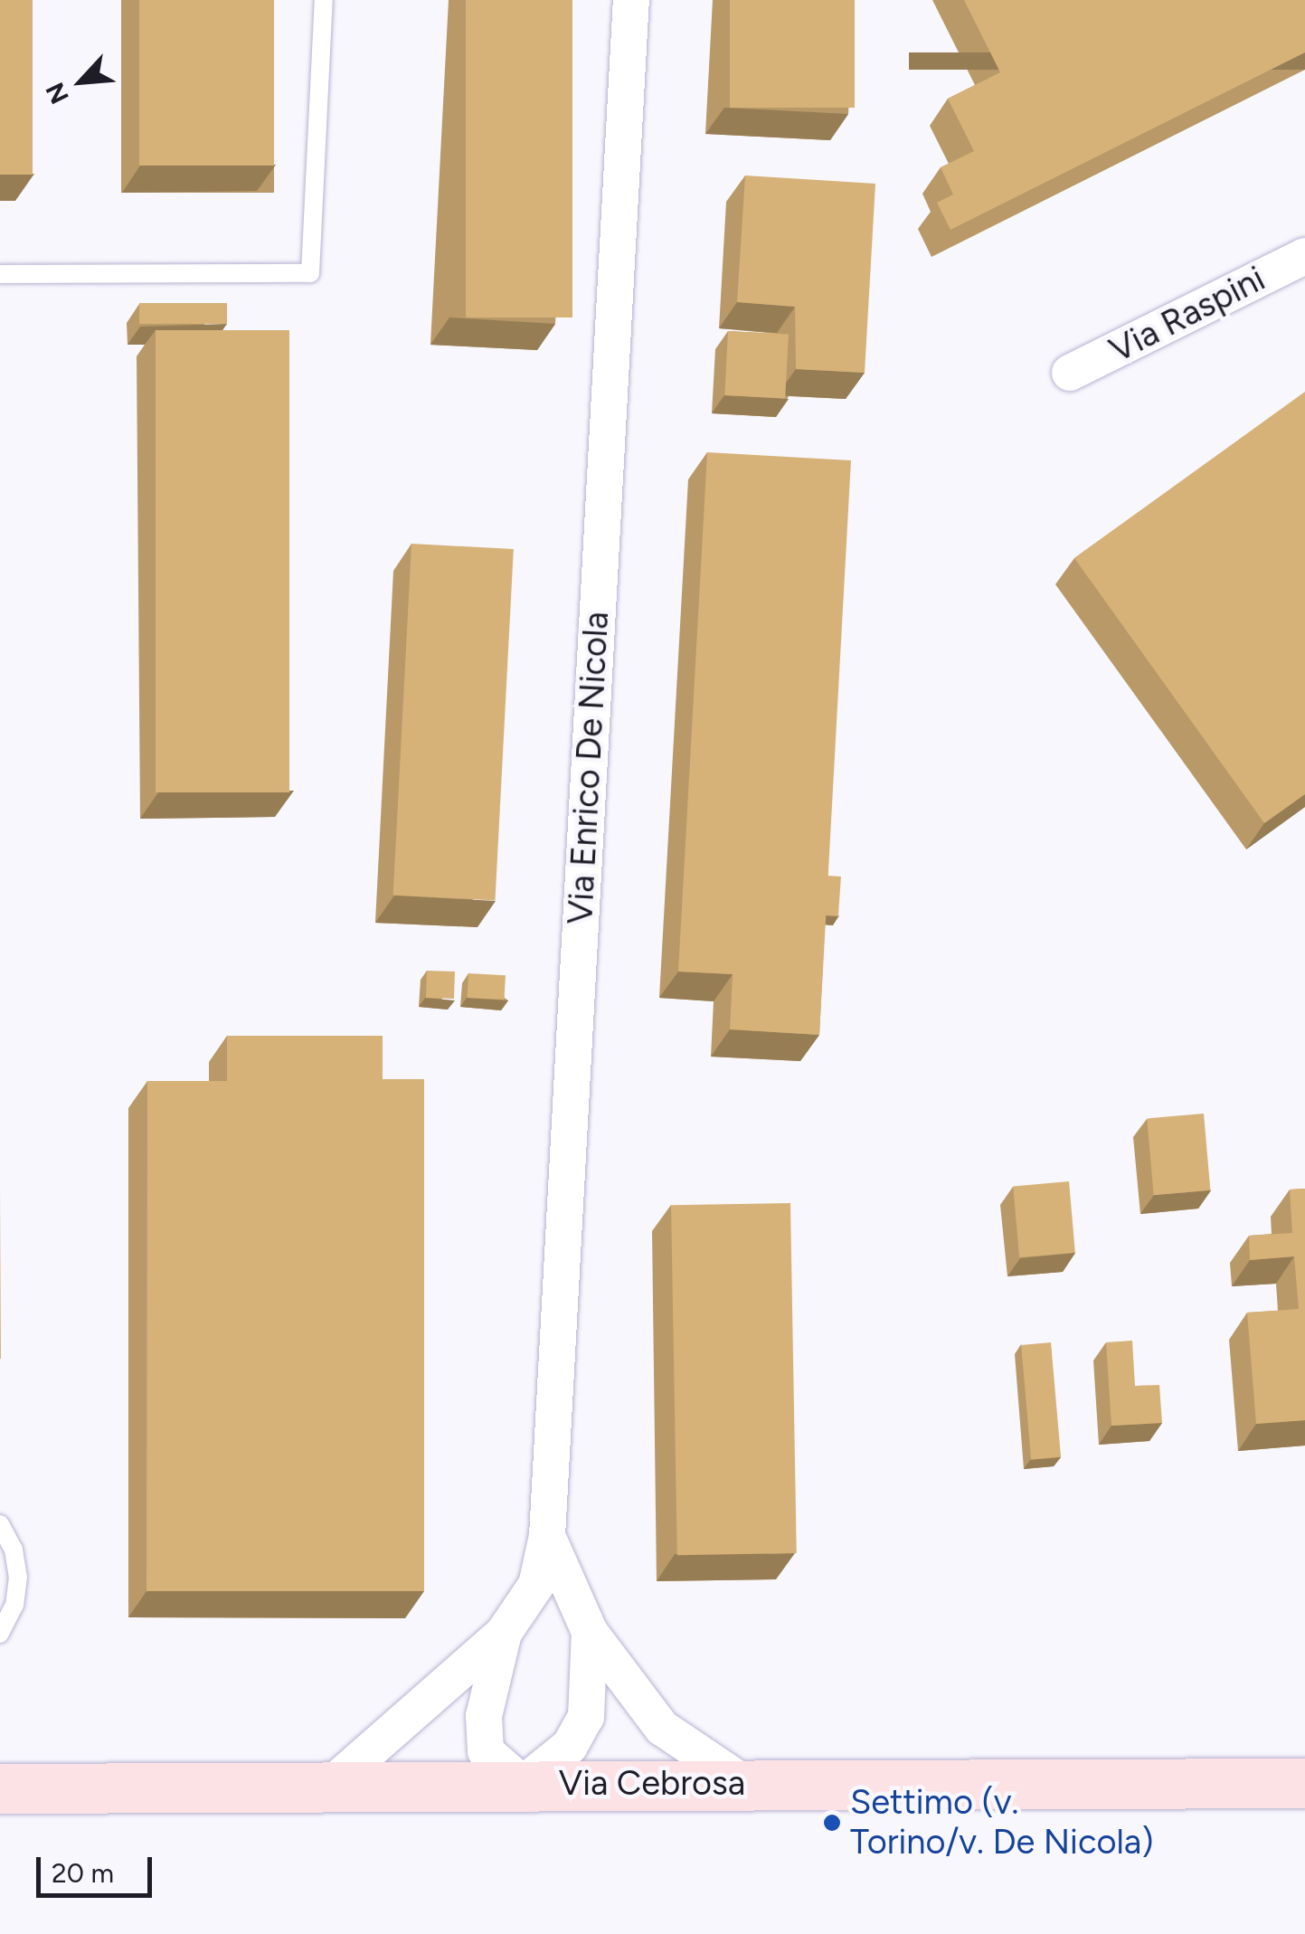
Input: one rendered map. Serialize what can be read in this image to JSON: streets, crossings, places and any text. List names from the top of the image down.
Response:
{
  "streets": {
    "main road": ["Via Cebrosa"],
    "street": ["Via Raspini", "Via Enrico De Nicola"]
  },
  "crossings": [
    ["Via Enrico De Nicola", "Via Cebrosa"]
  ],
  "places": ["Settimo (v. Torino/v. De Nicola)"],
  "scale_bar": "20 m",
  "north": "bottom left"
}
